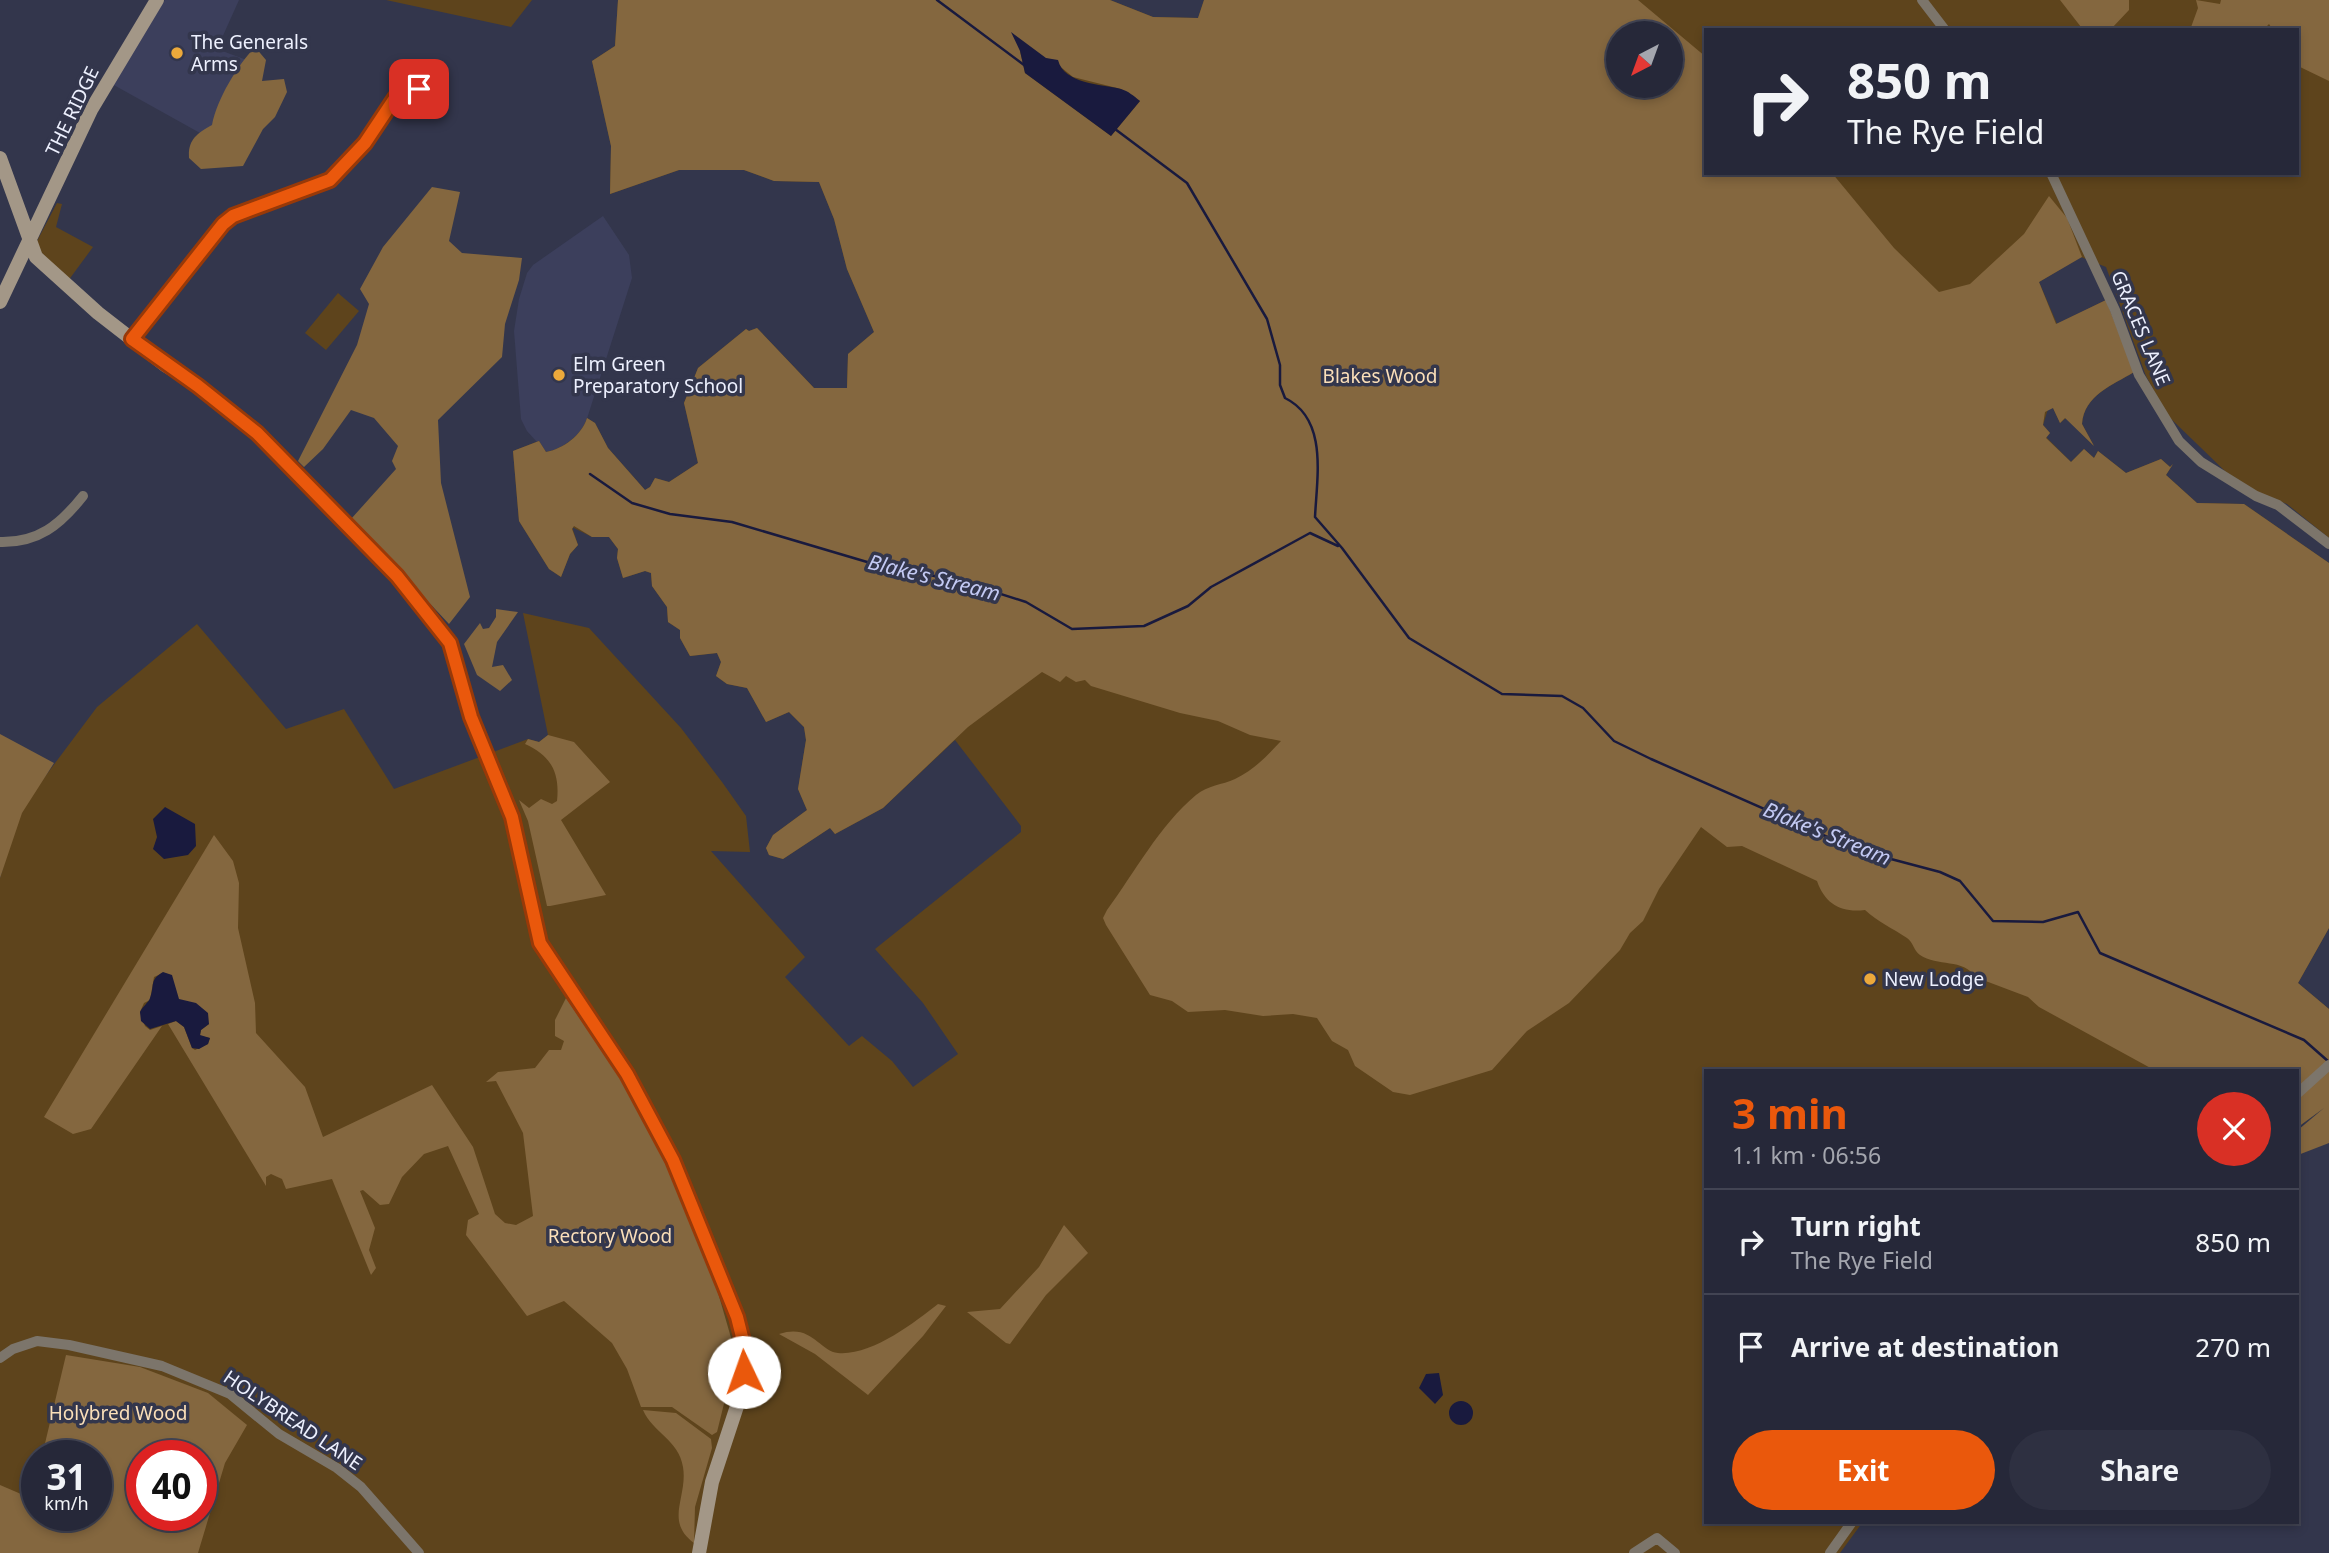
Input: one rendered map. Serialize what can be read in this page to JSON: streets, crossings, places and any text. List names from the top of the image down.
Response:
{
  "streets": {
    "street": ["THE RIDGE", "GRACES LANE", "HOLYBREAD LANE"]
  },
  "water": ["Blake's Stream"],
  "parks": ["Blakes Wood", "Rectory Wood", "Holybred Wood"],
  "places": ["The Generals Arms", "Elm Green Preparatory School", "New Lodge"],
  "north": "bottom left",
  "page": {
    "turn": ["850 m", "The Rye Field"],
    "heading": ["3 min", "1.1 km · 06:56"],
    "list": [
      {
        "name": "Turn right",
        "note": "The Rye Field",
        "value": "850 m"
      },
      {
        "name": "Arrive at destination",
        "value": "270 m"
      }
    ],
    "buttons": ["Exit", "Share"],
    "speed": "31 km/h",
    "limit": "40"
  }
}
